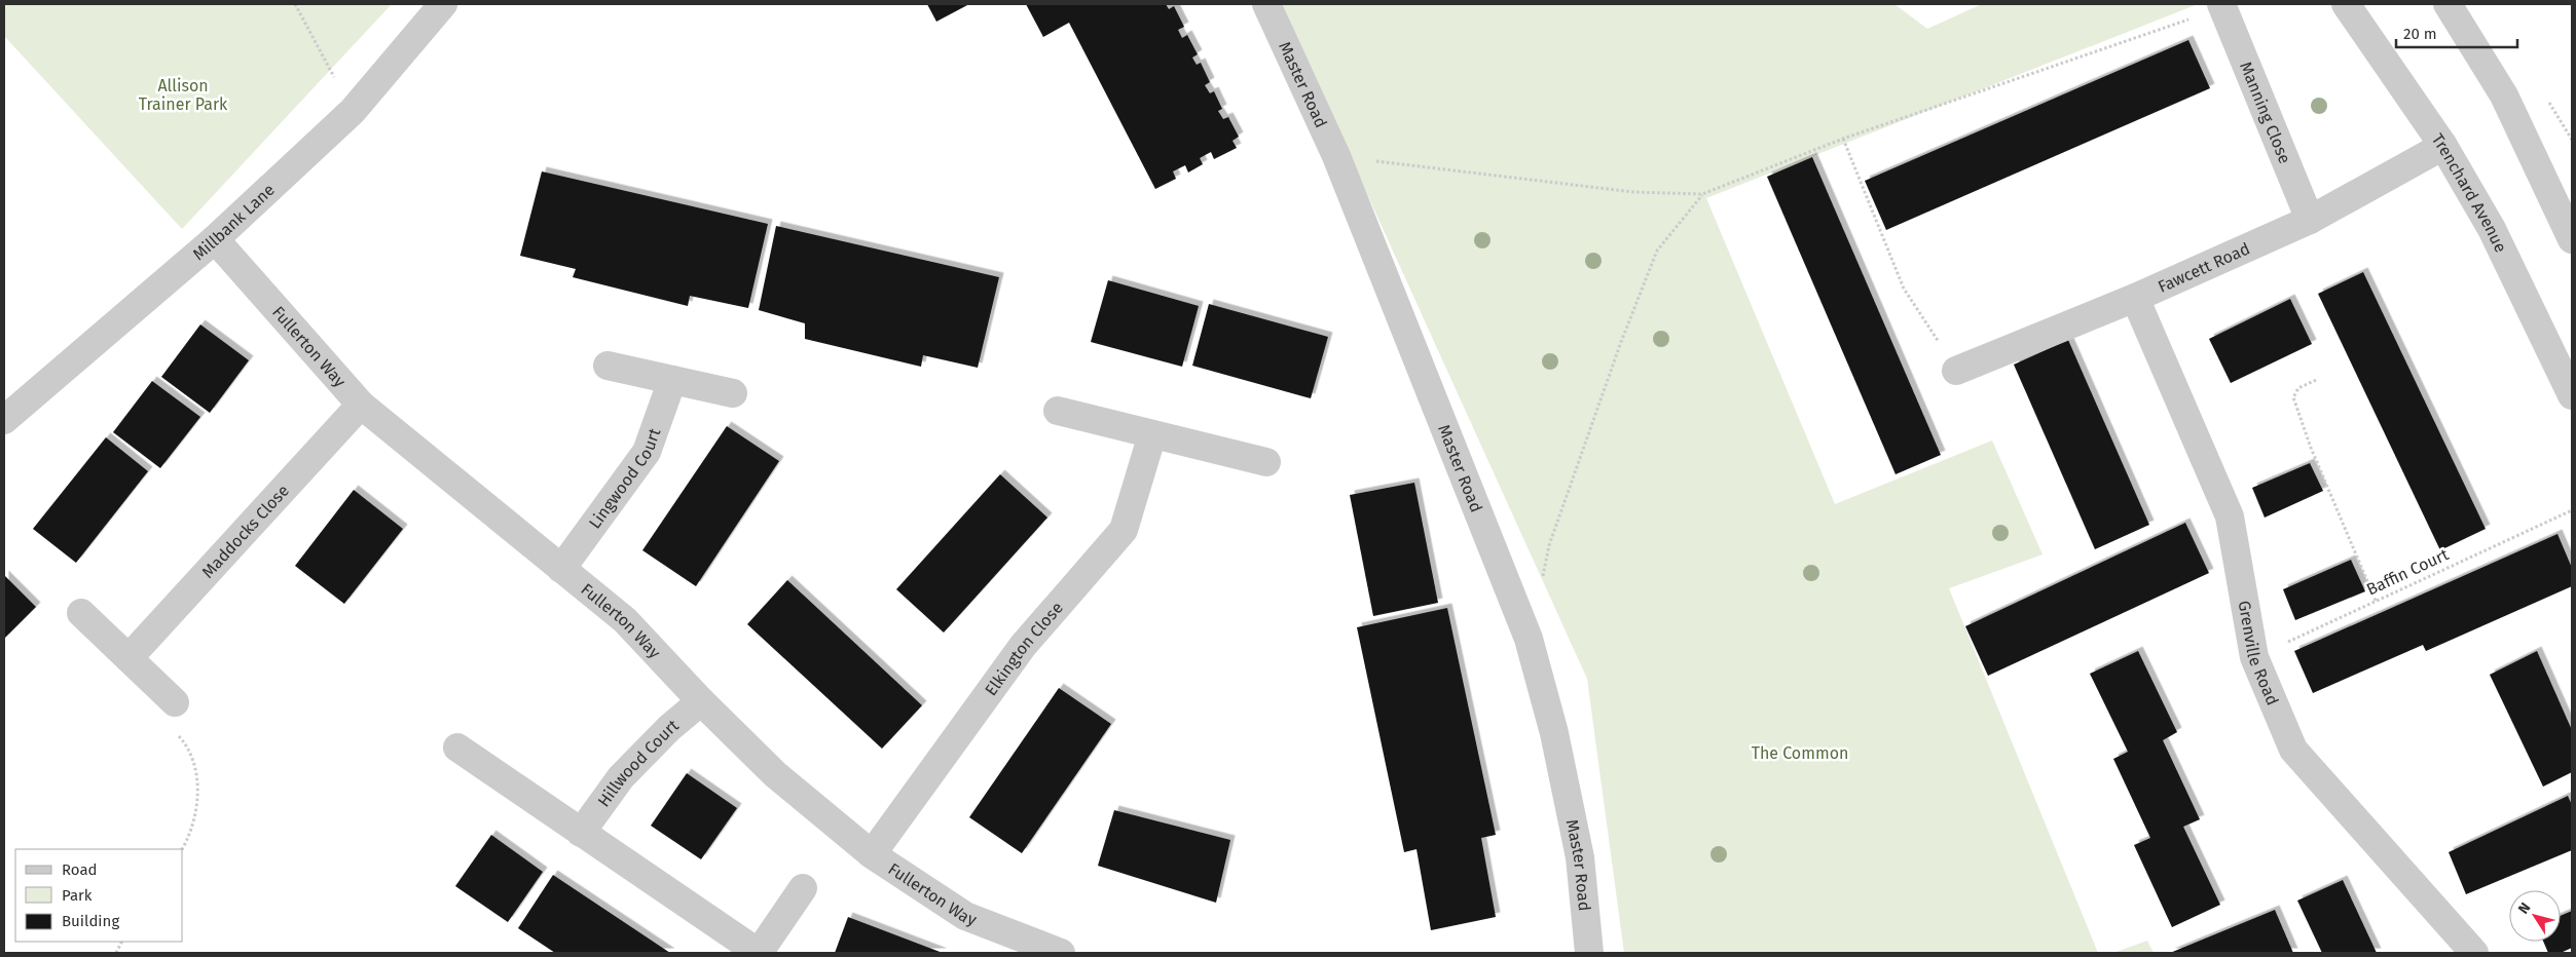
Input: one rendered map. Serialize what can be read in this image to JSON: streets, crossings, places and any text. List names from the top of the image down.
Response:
{
  "streets": {
    "street": [
      "Master Road",
      "Manning Close",
      "Trenchard Avenue",
      "Millbank Lane",
      "Fawcett Road",
      "Fullerton Way",
      "Lingwood Court",
      "Maddocks Close",
      "Elkington Close",
      "Grenville Road",
      "Hillwood Court"
    ],
    "path": ["Baffin Court"]
  },
  "crossings": [
    ["Manning Close", "Fawcett Road"],
    ["Trenchard Avenue", "Fawcett Road"],
    ["Millbank Lane", "Fullerton Way"],
    ["Fawcett Road", "Grenville Road"],
    ["Fullerton Way", "Lingwood Court"],
    ["Fullerton Way", "Maddocks Close"],
    ["Fullerton Way", "Elkington Close"],
    ["Fullerton Way", "Hillwood Court"],
    ["Baffin Court", "Grenville Road"]
  ],
  "parks": ["Allison Trainer Park", "The Common"],
  "legend": ["Road", "Park", "Building"],
  "scale_bar": "20 m",
  "north": "top left"
}
